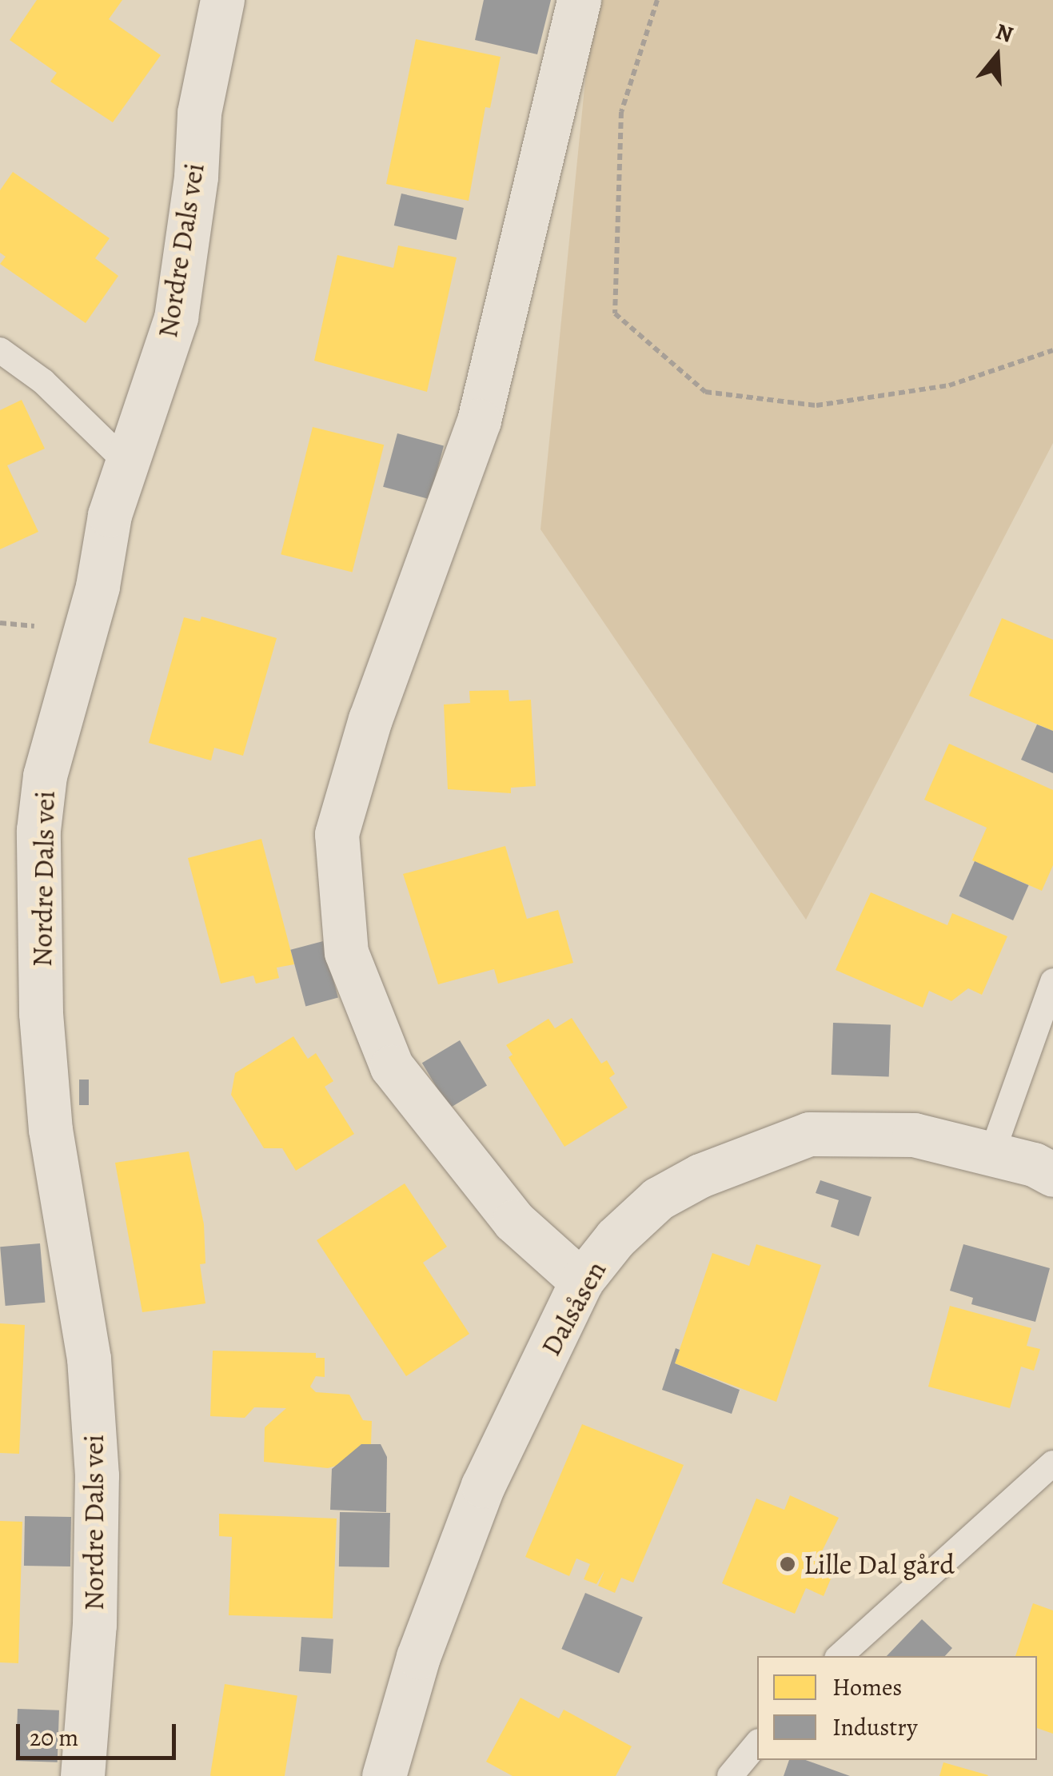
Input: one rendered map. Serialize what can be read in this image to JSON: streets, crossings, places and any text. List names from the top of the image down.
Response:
{
  "streets": {
    "street": ["Nordre Dals vei", "Dalsåsen"]
  },
  "places": ["Lille Dal gård"],
  "legend": ["Homes", "Industry"],
  "scale_bar": "20 m",
  "north": "top"
}
